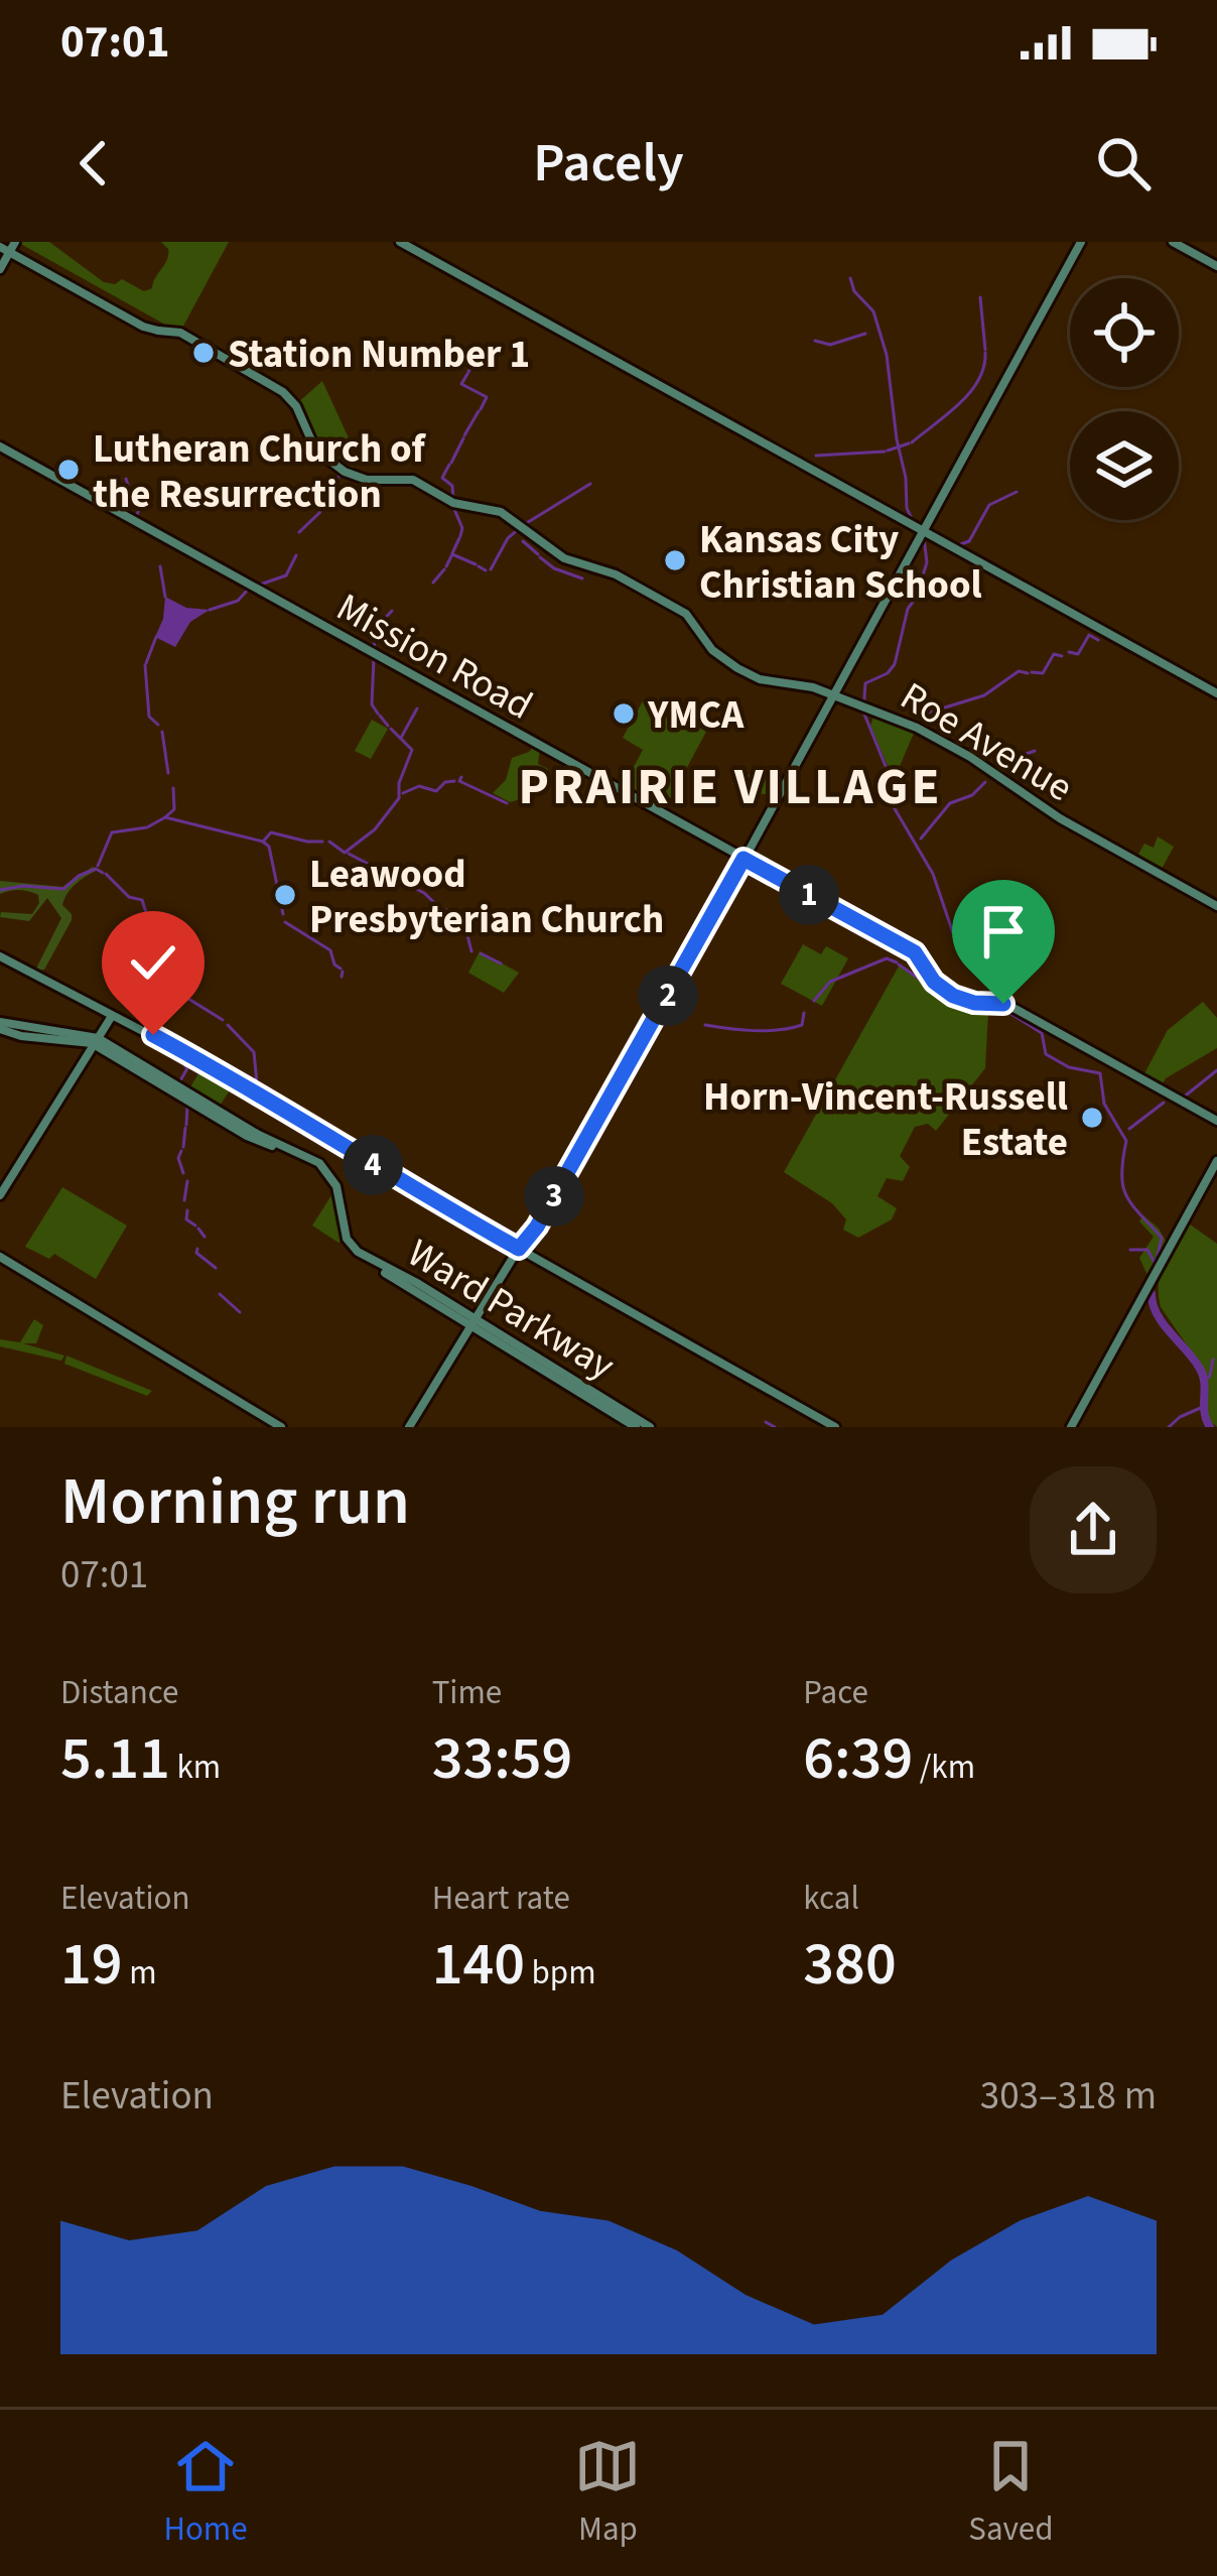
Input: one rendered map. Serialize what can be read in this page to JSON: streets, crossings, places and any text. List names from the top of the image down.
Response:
{
  "streets": {
    "main road": ["Mission Road", "Roe Avenue", "Ward Parkway"]
  },
  "districts": ["PRAIRIE VILLAGE"],
  "places": [
    "Station Number 1",
    "Lutheran Church of the Resurrection",
    "Kansas City Christian School",
    "YMCA",
    "Leawood Presbyterian Church",
    "Horn-Vincent-Russell Estate"
  ],
  "page": {
    "status": "07:01",
    "header": "Pacely",
    "pins": [
      "1",
      "2",
      "4",
      "3"
    ],
    "heading": ["Morning run", "07:01"],
    "stats": [
      ["Distance", "5.11 km"],
      ["Time", "33:59"],
      ["Pace", "6:39 /km"],
      ["Elevation", "19 m"],
      ["Heart rate", "140 bpm"],
      ["kcal", "380"]
    ],
    "chart": ["Elevation", "303–318 m"],
    "tabs": ["Home", "Map", "Saved"]
  }
}
